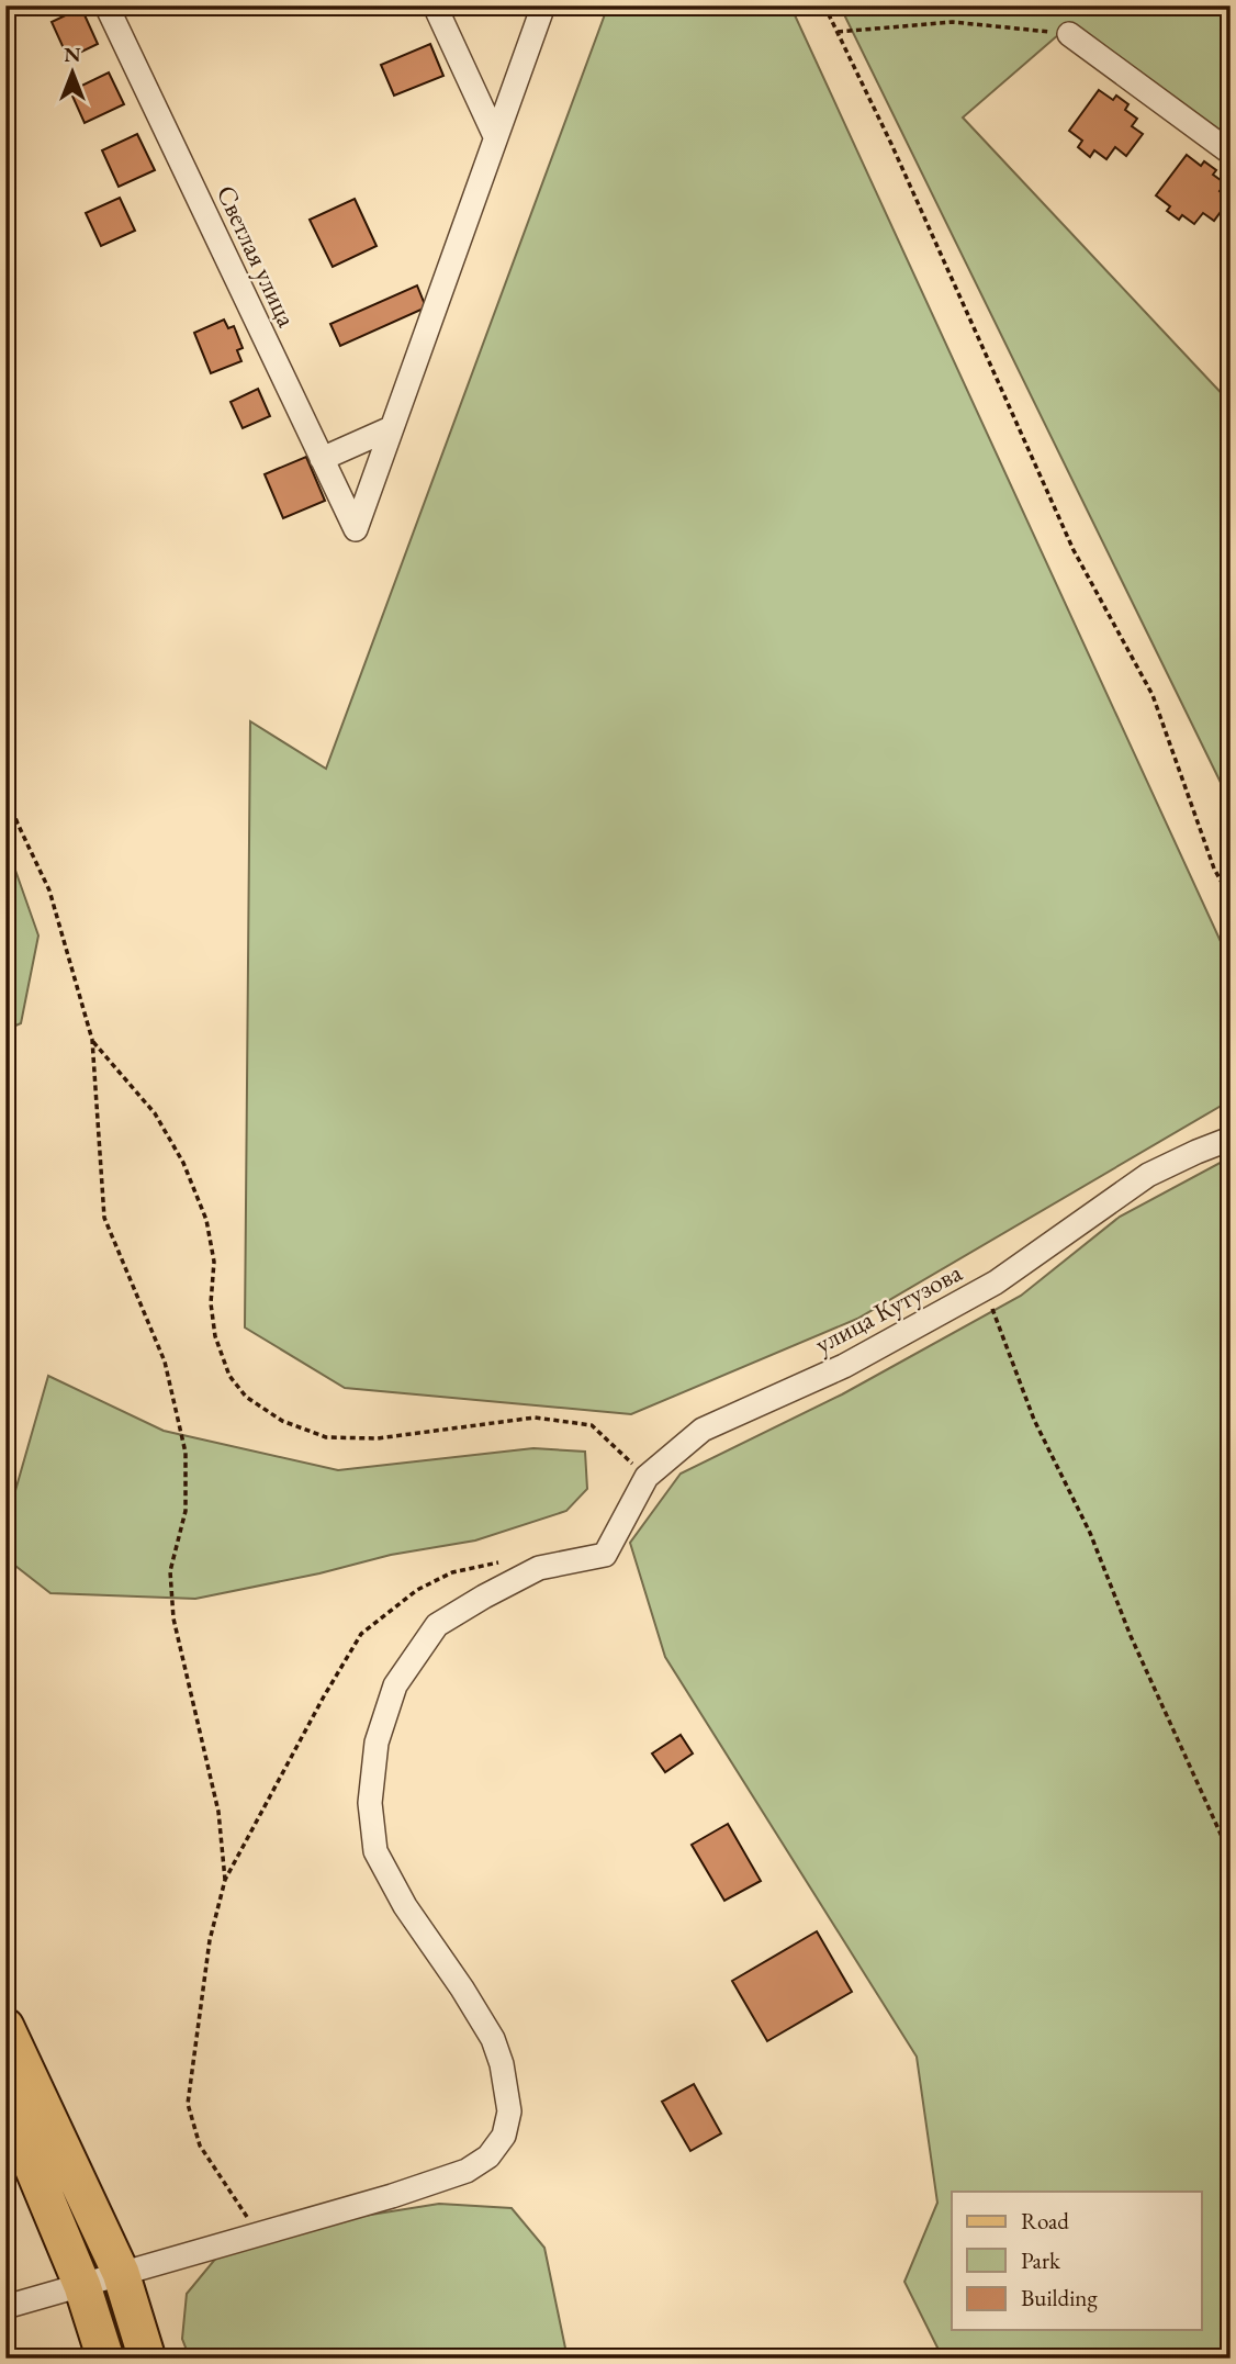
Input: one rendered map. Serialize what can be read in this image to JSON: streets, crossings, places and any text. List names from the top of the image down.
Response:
{
  "streets": {
    "street": ["Светлая улица", "улица Кутузова"]
  },
  "legend": ["Road", "Park", "Building"],
  "north": "top"
}
